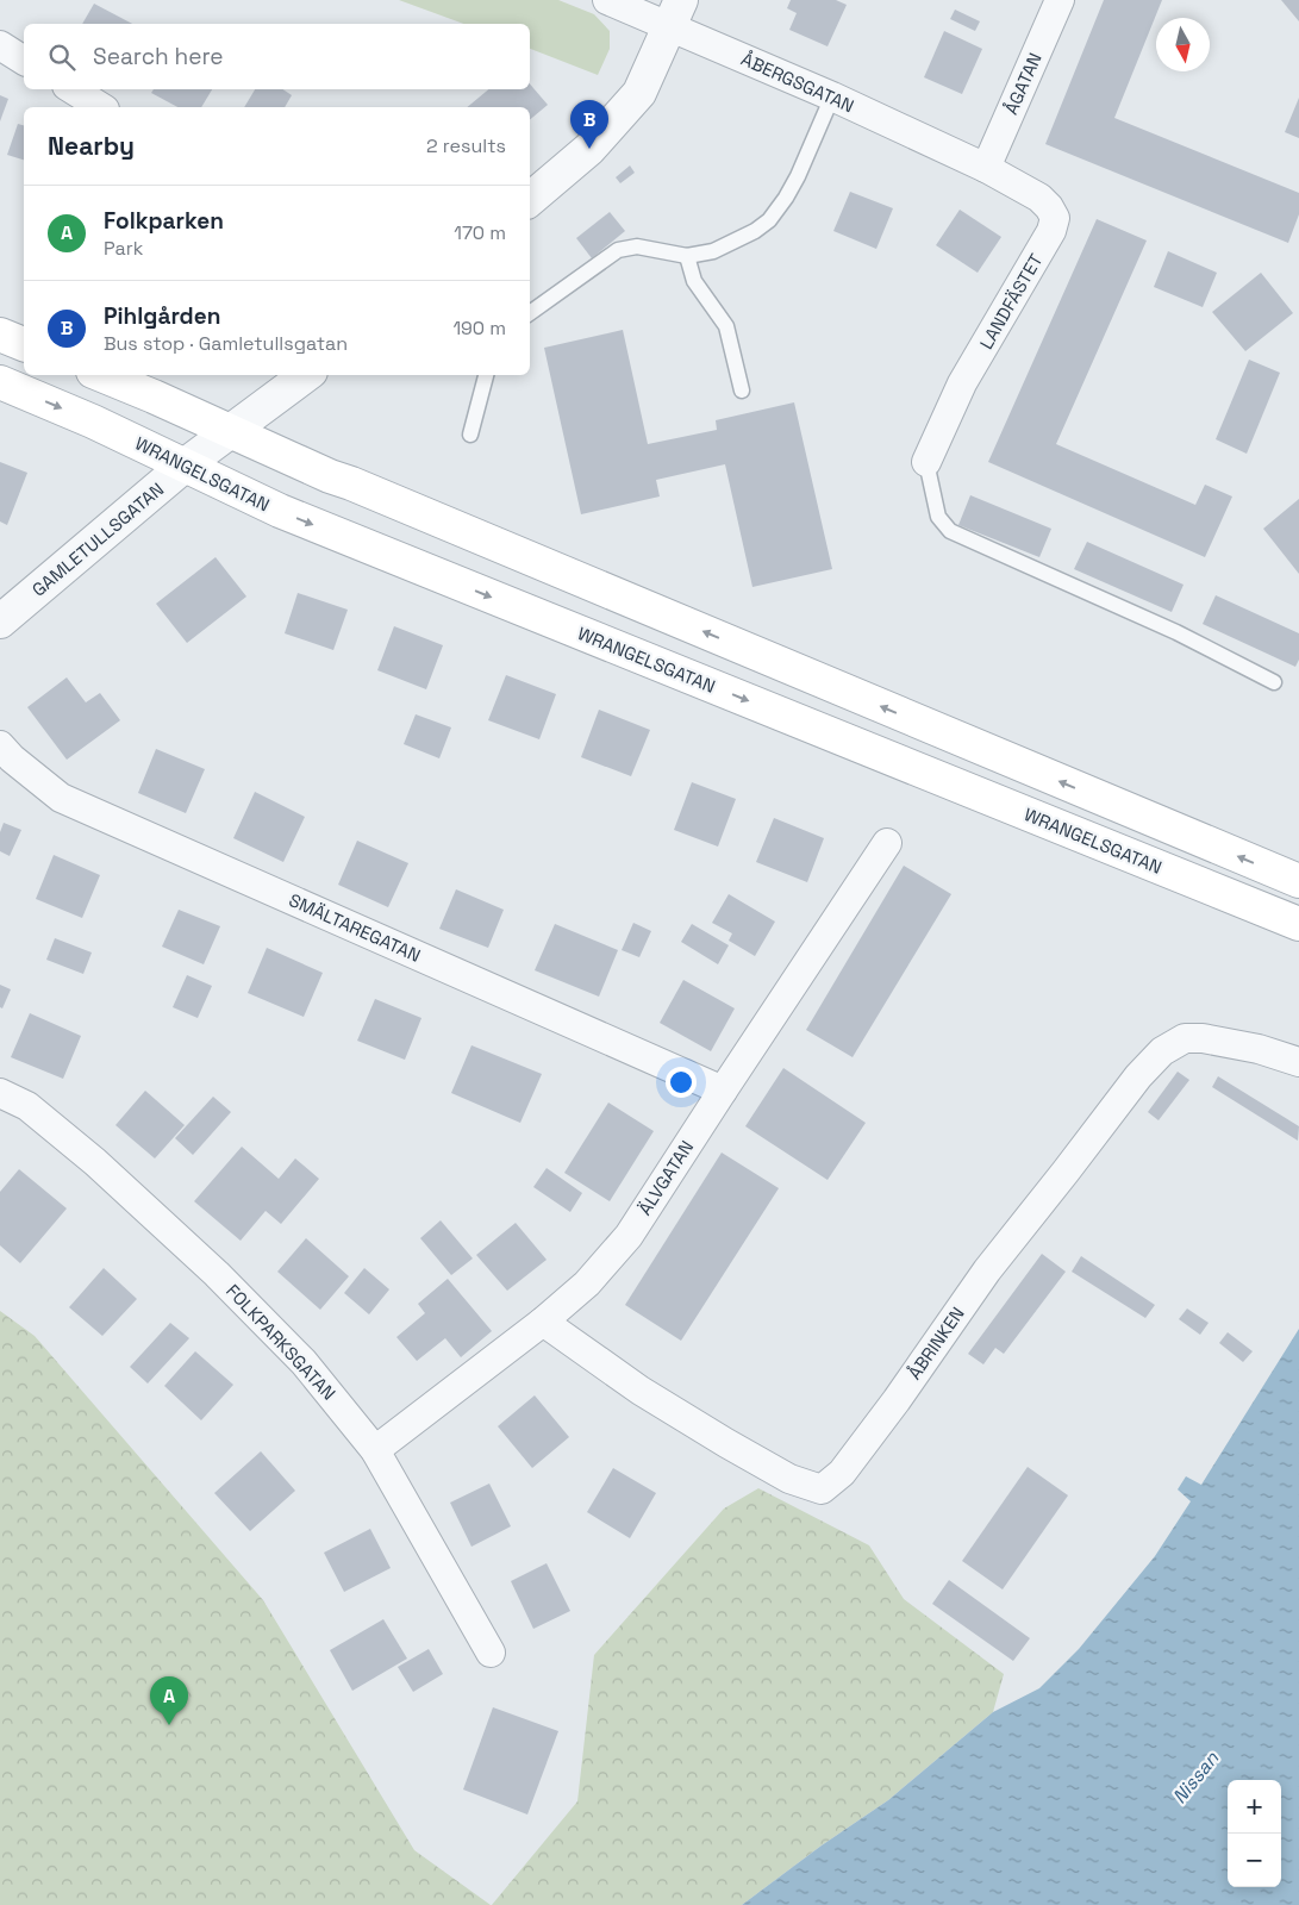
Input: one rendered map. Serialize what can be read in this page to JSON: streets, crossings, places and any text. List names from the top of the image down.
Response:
{
  "streets": {
    "main road": ["WRANGELSGATAN"],
    "street": [
      "ÅBERGSGATAN",
      "ÅGATAN",
      "LANDFÄSTET",
      "GAMLETULLSGATAN",
      "SMÄLTAREGATAN",
      "ÄLVGATAN",
      "FOLKPARKSGATAN",
      "ÅBRINKEN"
    ]
  },
  "crossings": [
    ["ÅBERGSGATAN", "ÅGATAN"],
    ["ÅBERGSGATAN", "LANDFÄSTET"],
    ["ÅGATAN", "LANDFÄSTET"],
    ["WRANGELSGATAN", "GAMLETULLSGATAN"],
    ["SMÄLTAREGATAN", "ÄLVGATAN"],
    ["ÄLVGATAN", "FOLKPARKSGATAN"],
    ["ÄLVGATAN", "ÅBRINKEN"]
  ],
  "water": ["Nissan"],
  "north": "bottom",
  "page": {
    "search": "Search here",
    "pins": ["B", "A"],
    "heading": ["Nearby", "2 results"],
    "list": [
      {
        "mark": "A",
        "name": "Folkparken",
        "note": "Park",
        "value": "170 m"
      },
      {
        "mark": "B",
        "name": "Pihlgården",
        "note": "Bus stop · Gamletullsgatan",
        "value": "190 m"
      }
    ],
    "map_buttons": ["+", "−"]
  }
}
